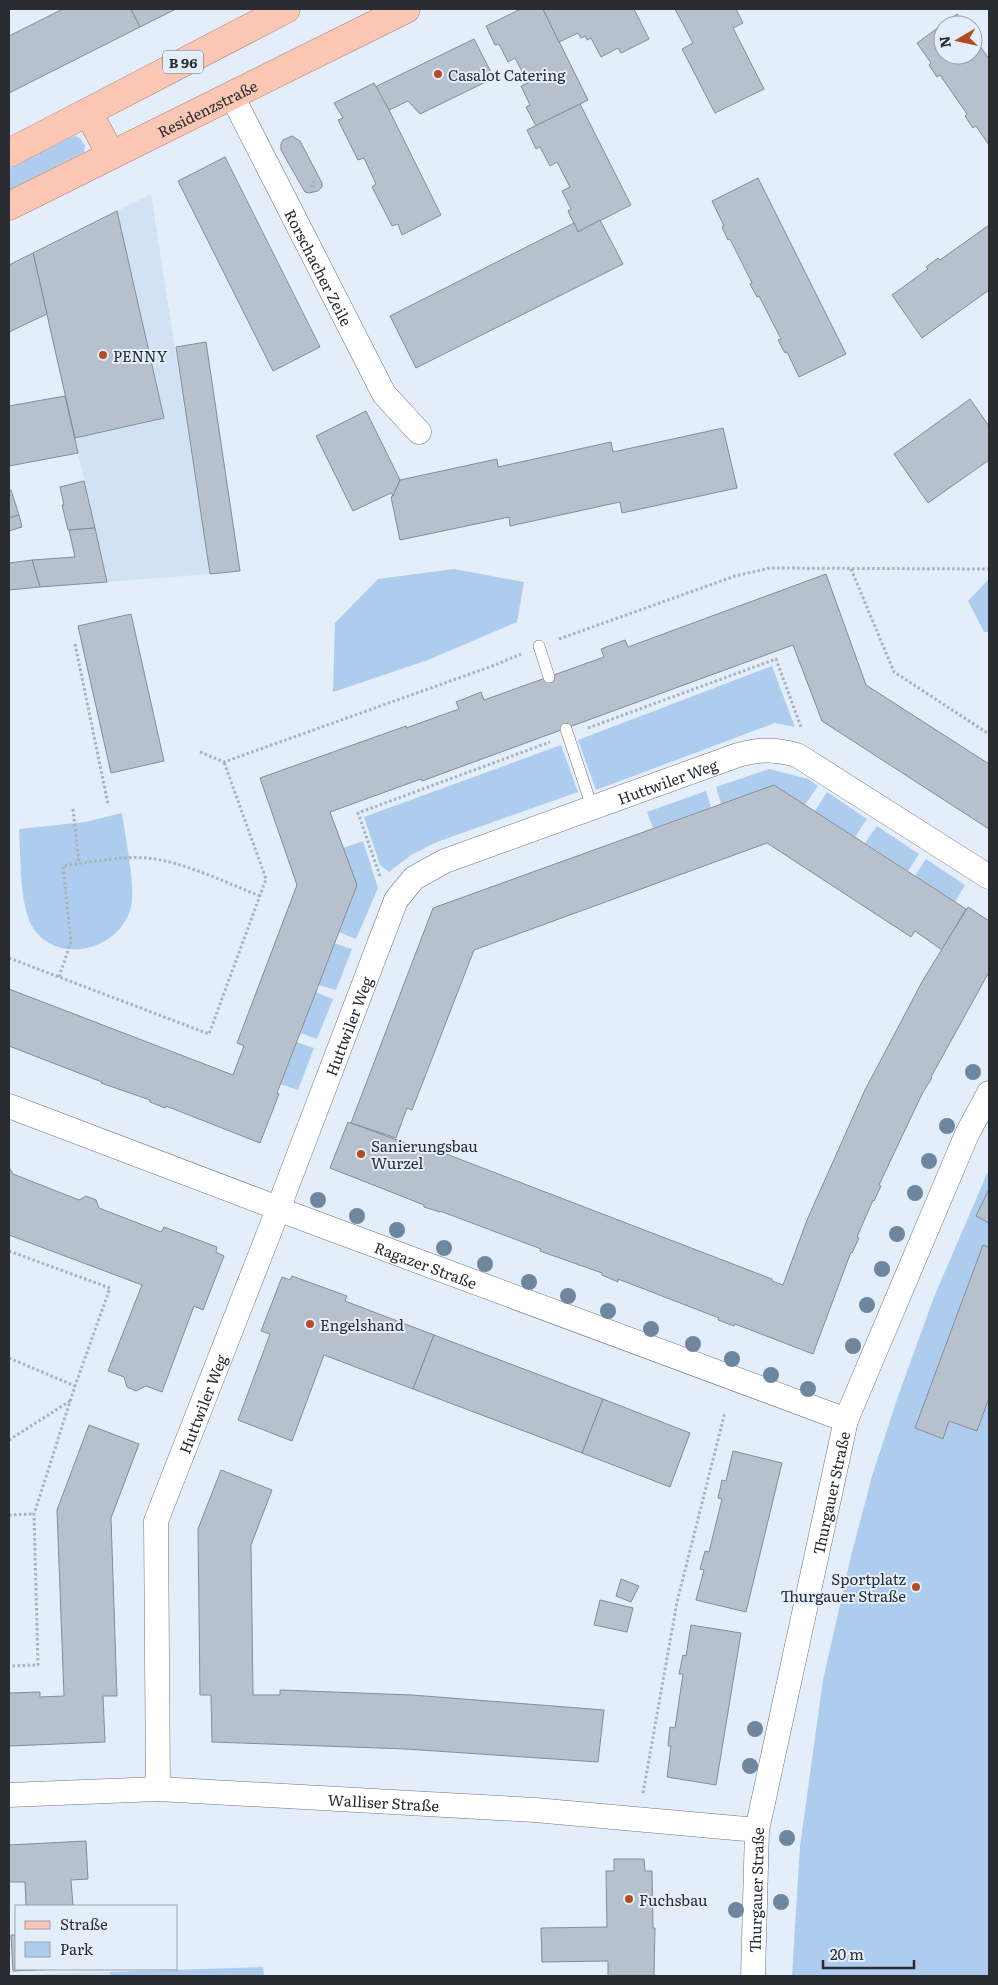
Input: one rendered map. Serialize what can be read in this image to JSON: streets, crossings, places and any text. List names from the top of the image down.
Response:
{
  "streets": {
    "main road": ["B 96", "Residenzstraße"],
    "street": [
      "Rorschacher Zeile",
      "Huttwiler Weg",
      "Ragazer Straße",
      "Thurgauer Straße",
      "Walliser Straße"
    ]
  },
  "crossings": [
    ["Residenzstraße", "Rorschacher Zeile"],
    ["Huttwiler Weg", "Ragazer Straße"],
    ["Huttwiler Weg", "Walliser Straße"],
    ["Ragazer Straße", "Thurgauer Straße"],
    ["Thurgauer Straße", "Walliser Straße"]
  ],
  "places": [
    "Casalot Catering",
    "PENNY",
    "Sanierungsbau Wurzel",
    "Engelshand",
    "Sportplatz Thurgauer Straße",
    "Fuchsbau"
  ],
  "legend": ["Straße", "Park"],
  "scale_bar": "20 m",
  "north": "left"
}
